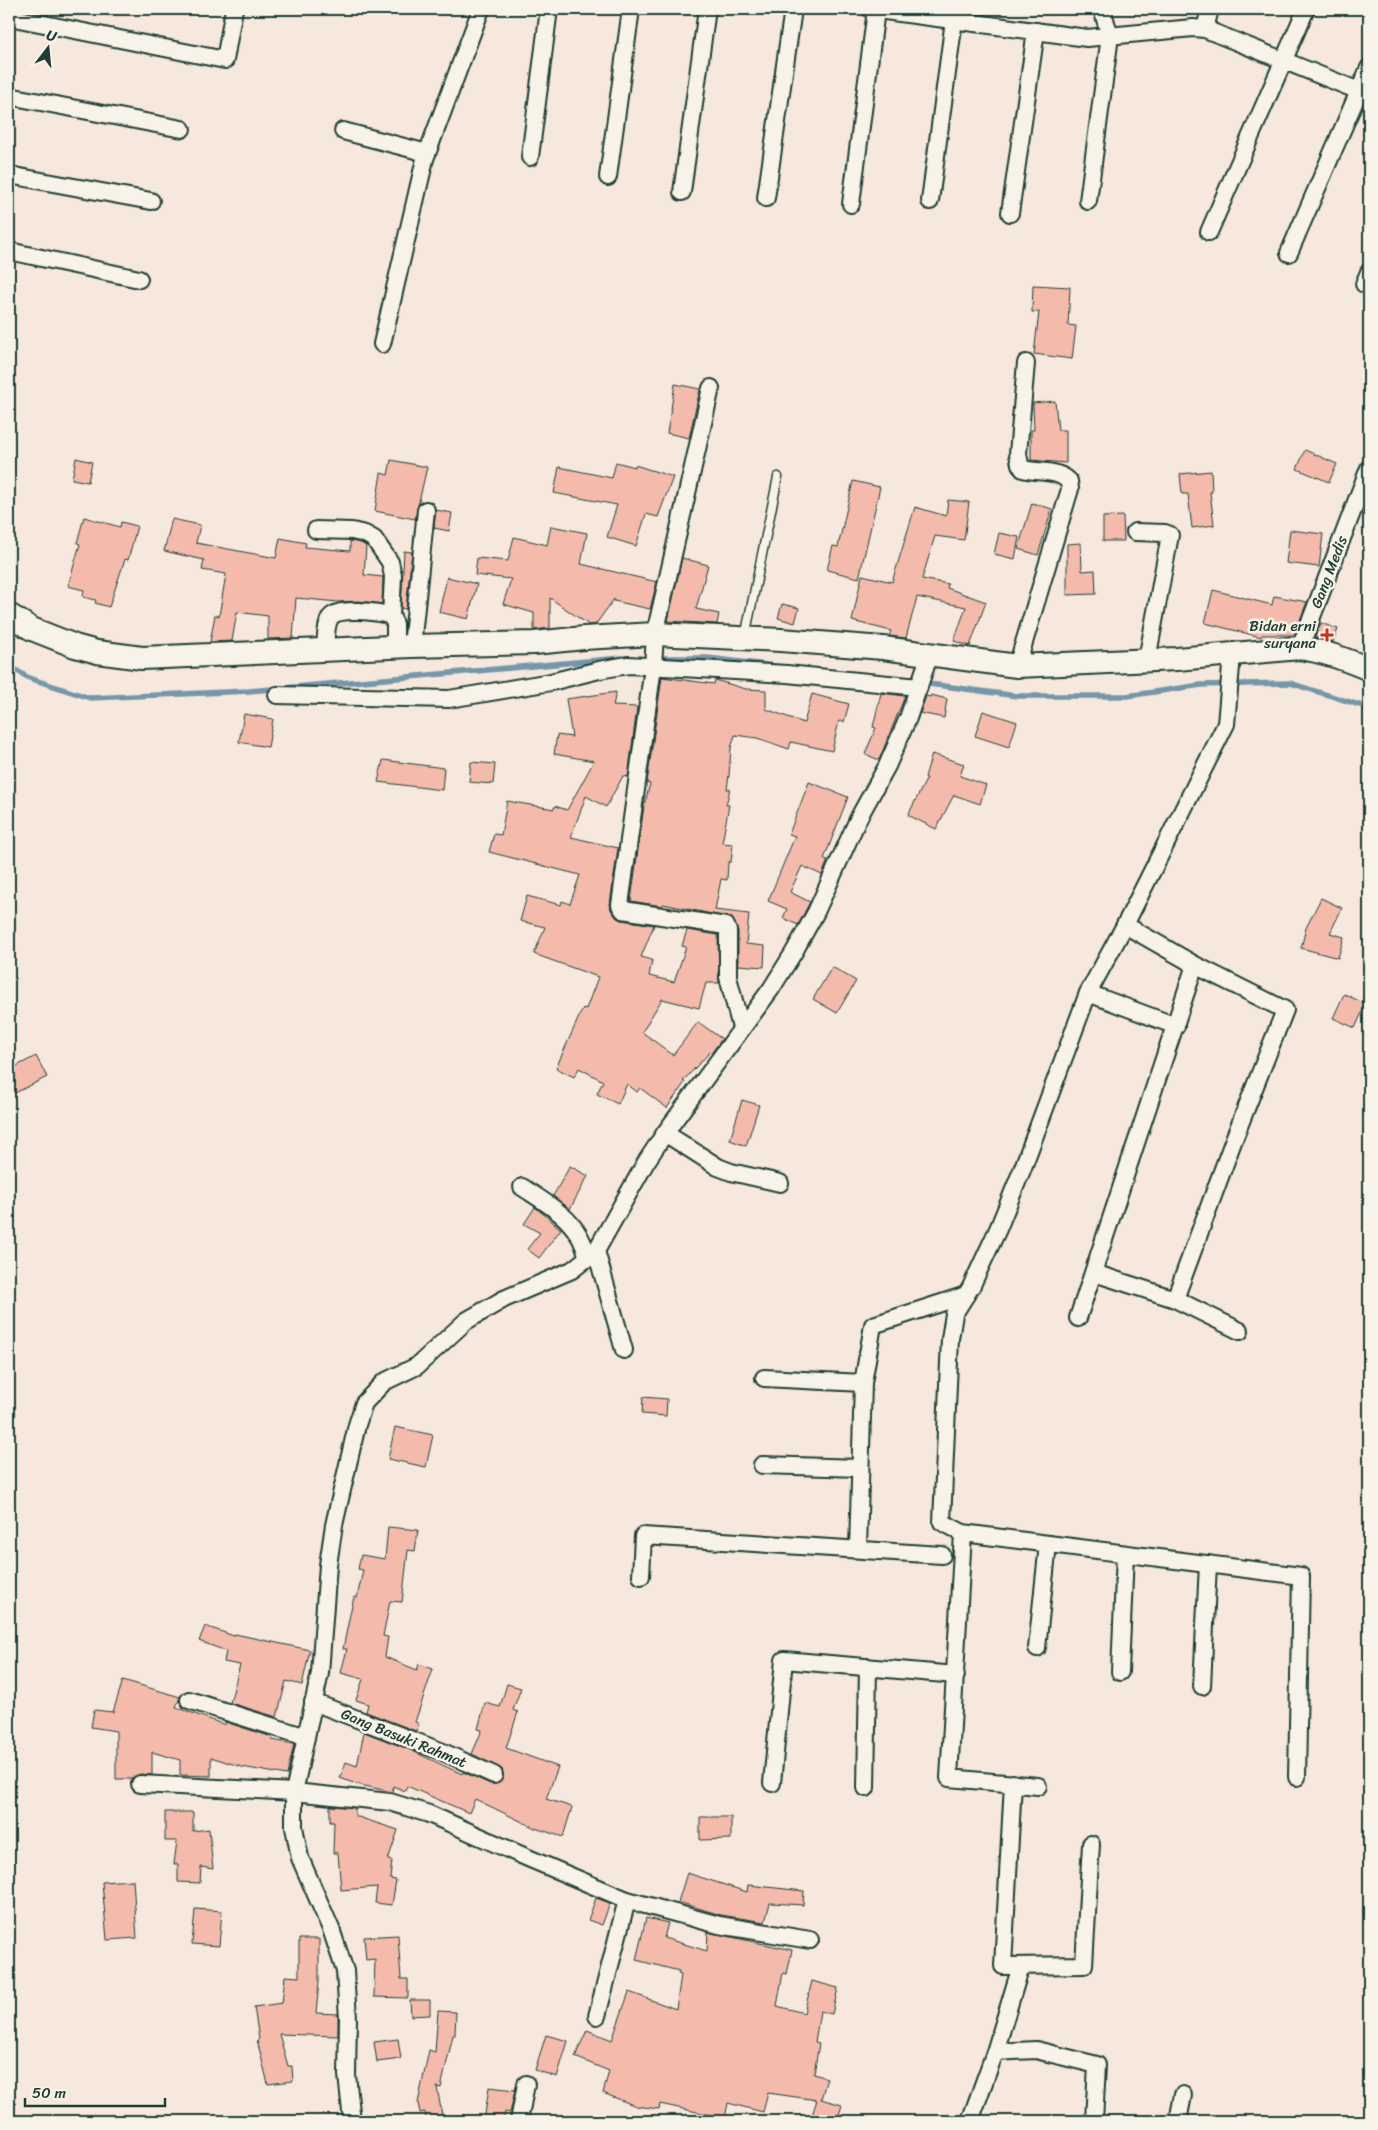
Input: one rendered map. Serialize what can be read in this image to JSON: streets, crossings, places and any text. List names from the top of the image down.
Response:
{
  "streets": {
    "street": ["Gang Medis", "Gang Basuki Rahmat"]
  },
  "places": {
    "health": ["Bidan erni suryana"]
  },
  "scale_bar": "50 m",
  "north": "top"
}
